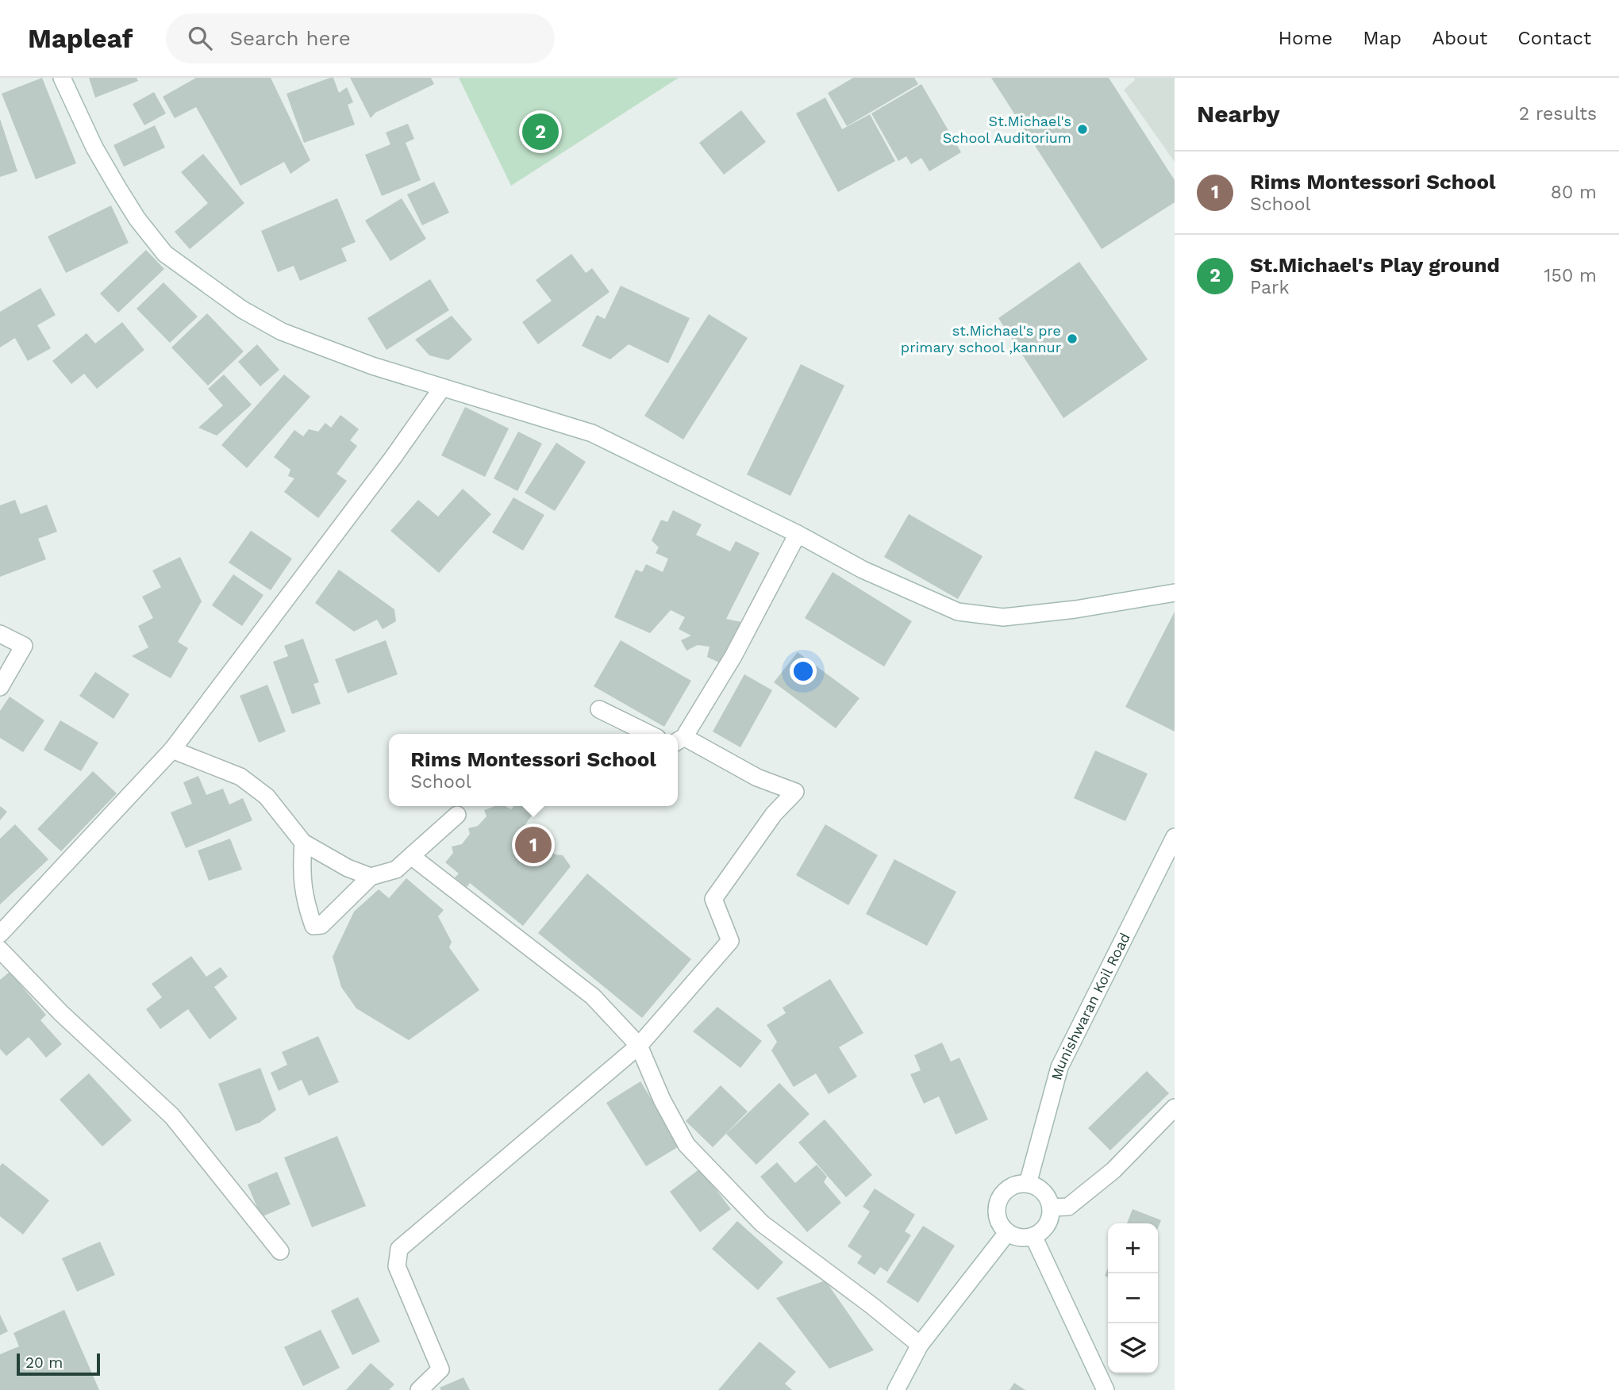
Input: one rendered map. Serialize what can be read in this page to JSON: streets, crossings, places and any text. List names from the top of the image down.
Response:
{
  "streets": {
    "street": ["Munishwaran Koil Road"]
  },
  "places": ["St.Michael's School Auditorium", "st.Michael's pre primary school ,kannur"],
  "scale_bar": "20 m",
  "page": {
    "header": "Mapleaf",
    "search": "Search here",
    "nav": [
      "Home",
      "Map",
      "About",
      "Contact"
    ],
    "heading": ["Nearby", "2 results"],
    "pins": ["2", "1"],
    "list": [
      {
        "mark": "1",
        "name": "Rims Montessori School",
        "note": "School",
        "value": "80 m"
      },
      {
        "mark": "2",
        "name": "St.Michael's Play ground",
        "note": "Park",
        "value": "150 m"
      }
    ],
    "popup": ["Rims Montessori School", "School"],
    "map_buttons": ["+", "−"],
    "scale": "20 m"
  }
}
